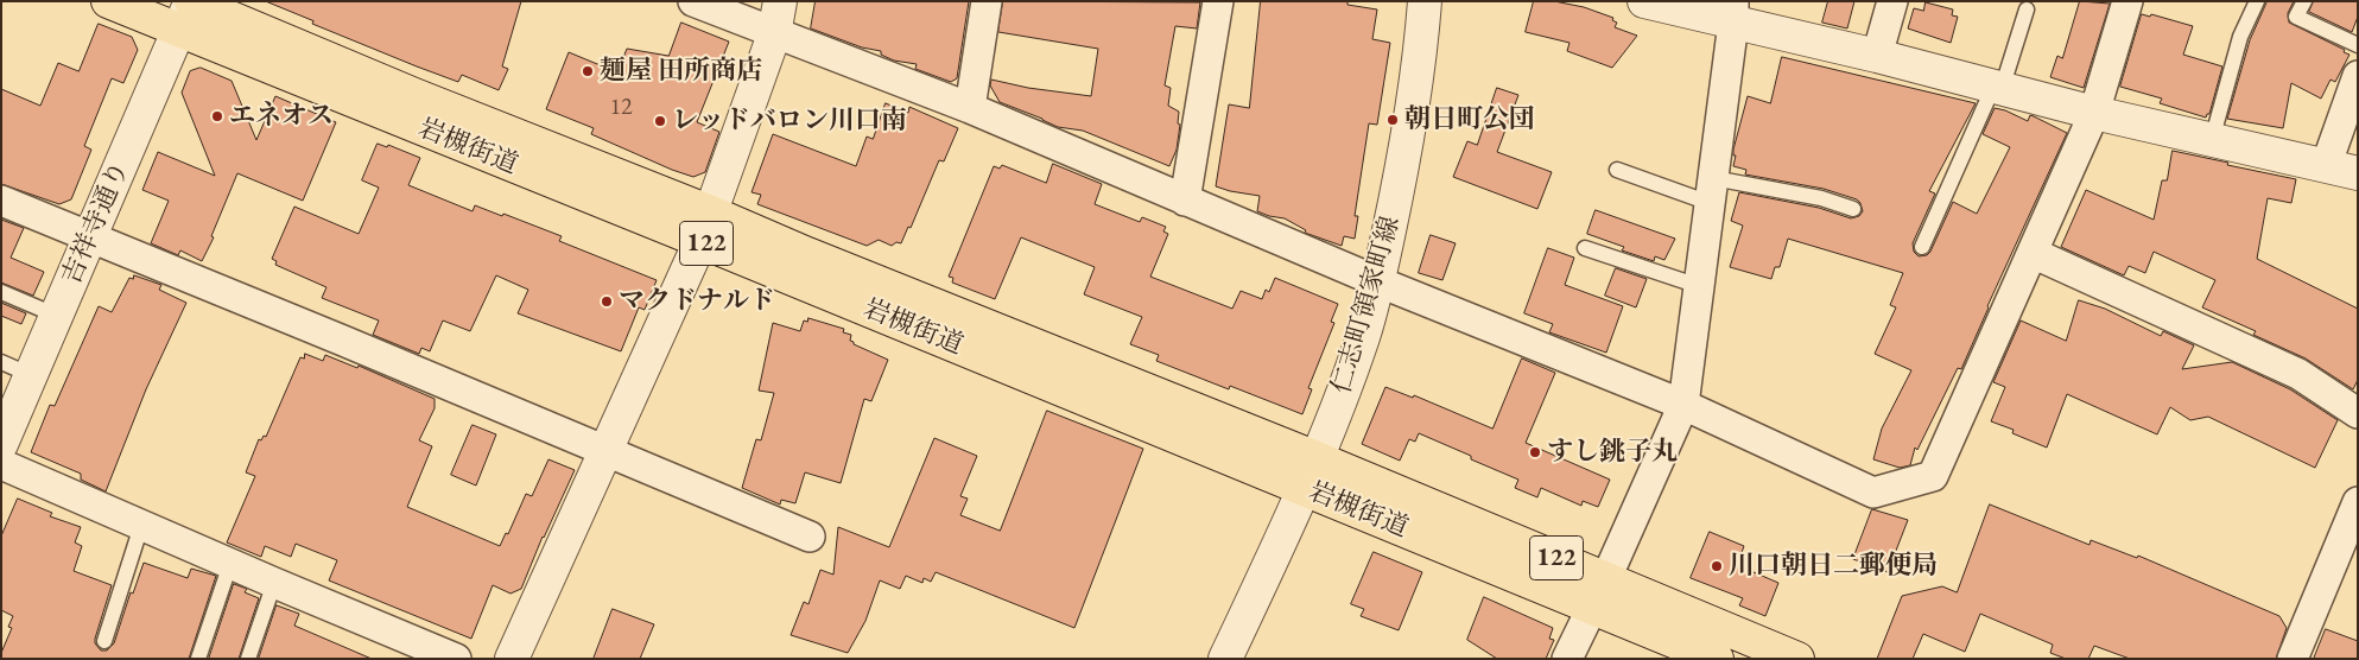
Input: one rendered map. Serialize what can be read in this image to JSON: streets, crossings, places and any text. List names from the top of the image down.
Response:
{
  "streets": {
    "highway": ["岩槻街道", "122"],
    "street": ["吉祥寺通り", "仁志町領家町線"]
  },
  "crossings": [
    ["岩槻街道", "吉祥寺通り"],
    ["岩槻街道", "仁志町領家町線"]
  ],
  "places": [
    "麺屋 田所商店",
    "エネオス",
    "朝日町公団",
    "レッドバロン川口南",
    "マクドナルド",
    "すし銚子丸",
    "川口朝日二郵便局"
  ],
  "house_numbers": ["12"]
}
